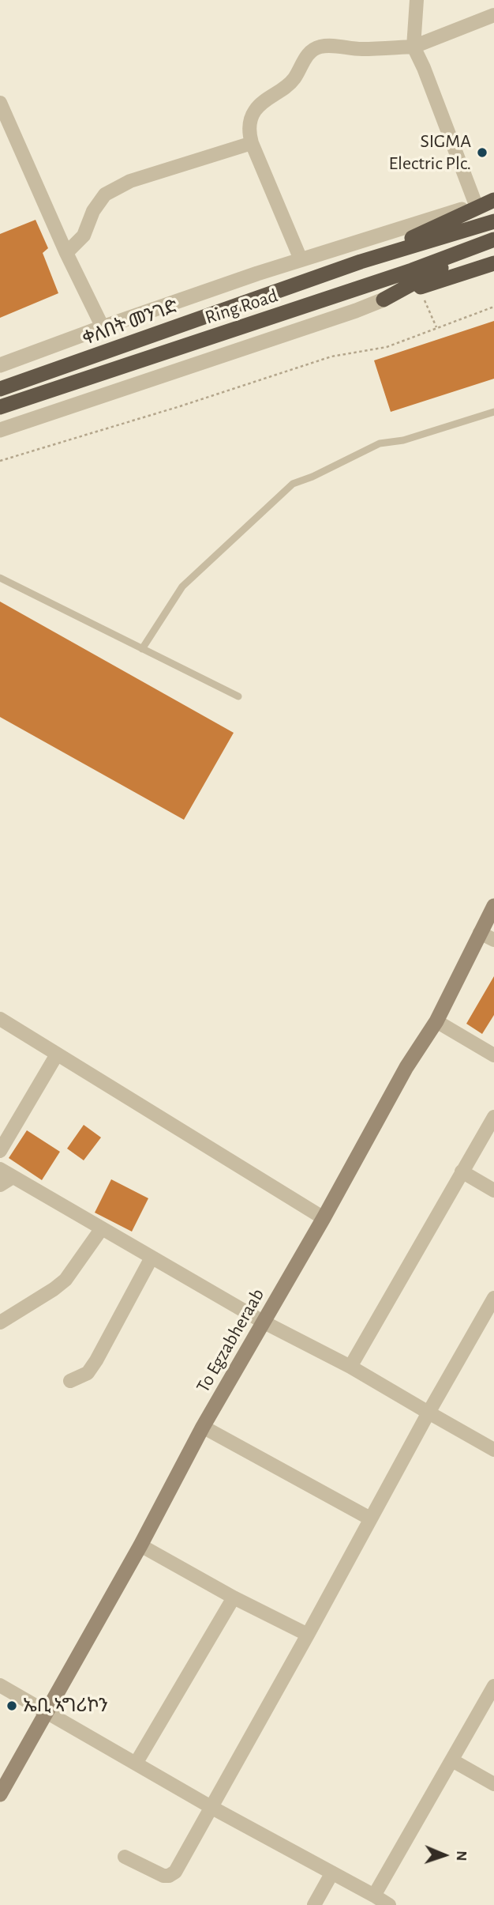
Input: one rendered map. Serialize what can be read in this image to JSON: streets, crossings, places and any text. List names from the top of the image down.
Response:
{
  "streets": {
    "highway": ["Ring Road", "ቀለበት መንገድ"],
    "main road": ["To Egzabheraab"]
  },
  "places": ["SIGMA Electric Plc.", "ኤቢ ኣግሪኮን"],
  "north": "right"
}
